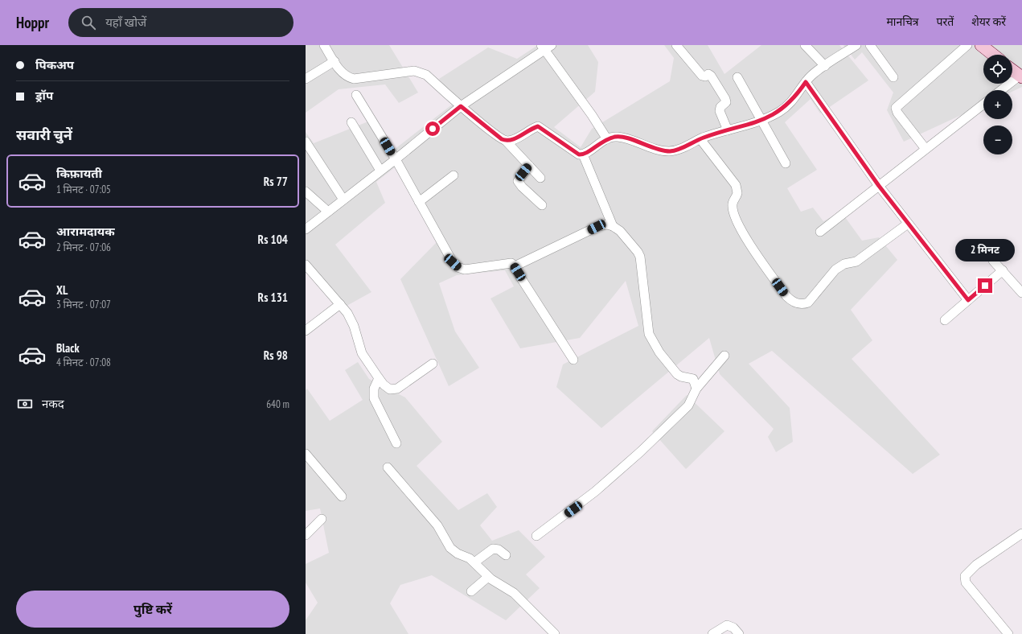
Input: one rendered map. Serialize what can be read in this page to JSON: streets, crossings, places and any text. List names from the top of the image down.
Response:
{
  "page": {
    "header": "Hoppr",
    "search": "यहाँ खोजें",
    "nav": ["मानचित्र", "परतें", "शेयर करें"],
    "banner": ["पिकअप", "ड्रॉप"],
    "map_buttons": ["+", "−"],
    "heading": "सवारी चुनें",
    "list": [
      {
        "name": "किफ़ायती",
        "note": "1 मिनट · 07:05",
        "value": "Rs 77"
      },
      {
        "name": "आरामदायक",
        "note": "2 मिनट · 07:06",
        "value": "Rs 104"
      },
      {
        "name": "XL",
        "note": "3 मिनट · 07:07",
        "value": "Rs 131"
      },
      {
        "name": "Black",
        "note": "4 मिनट · 07:08",
        "value": "Rs 98"
      }
    ],
    "bubble": "2 मिनट",
    "pay": ["नकद", "640 m"],
    "buttons": "पुष्टि करें"
  }
}
